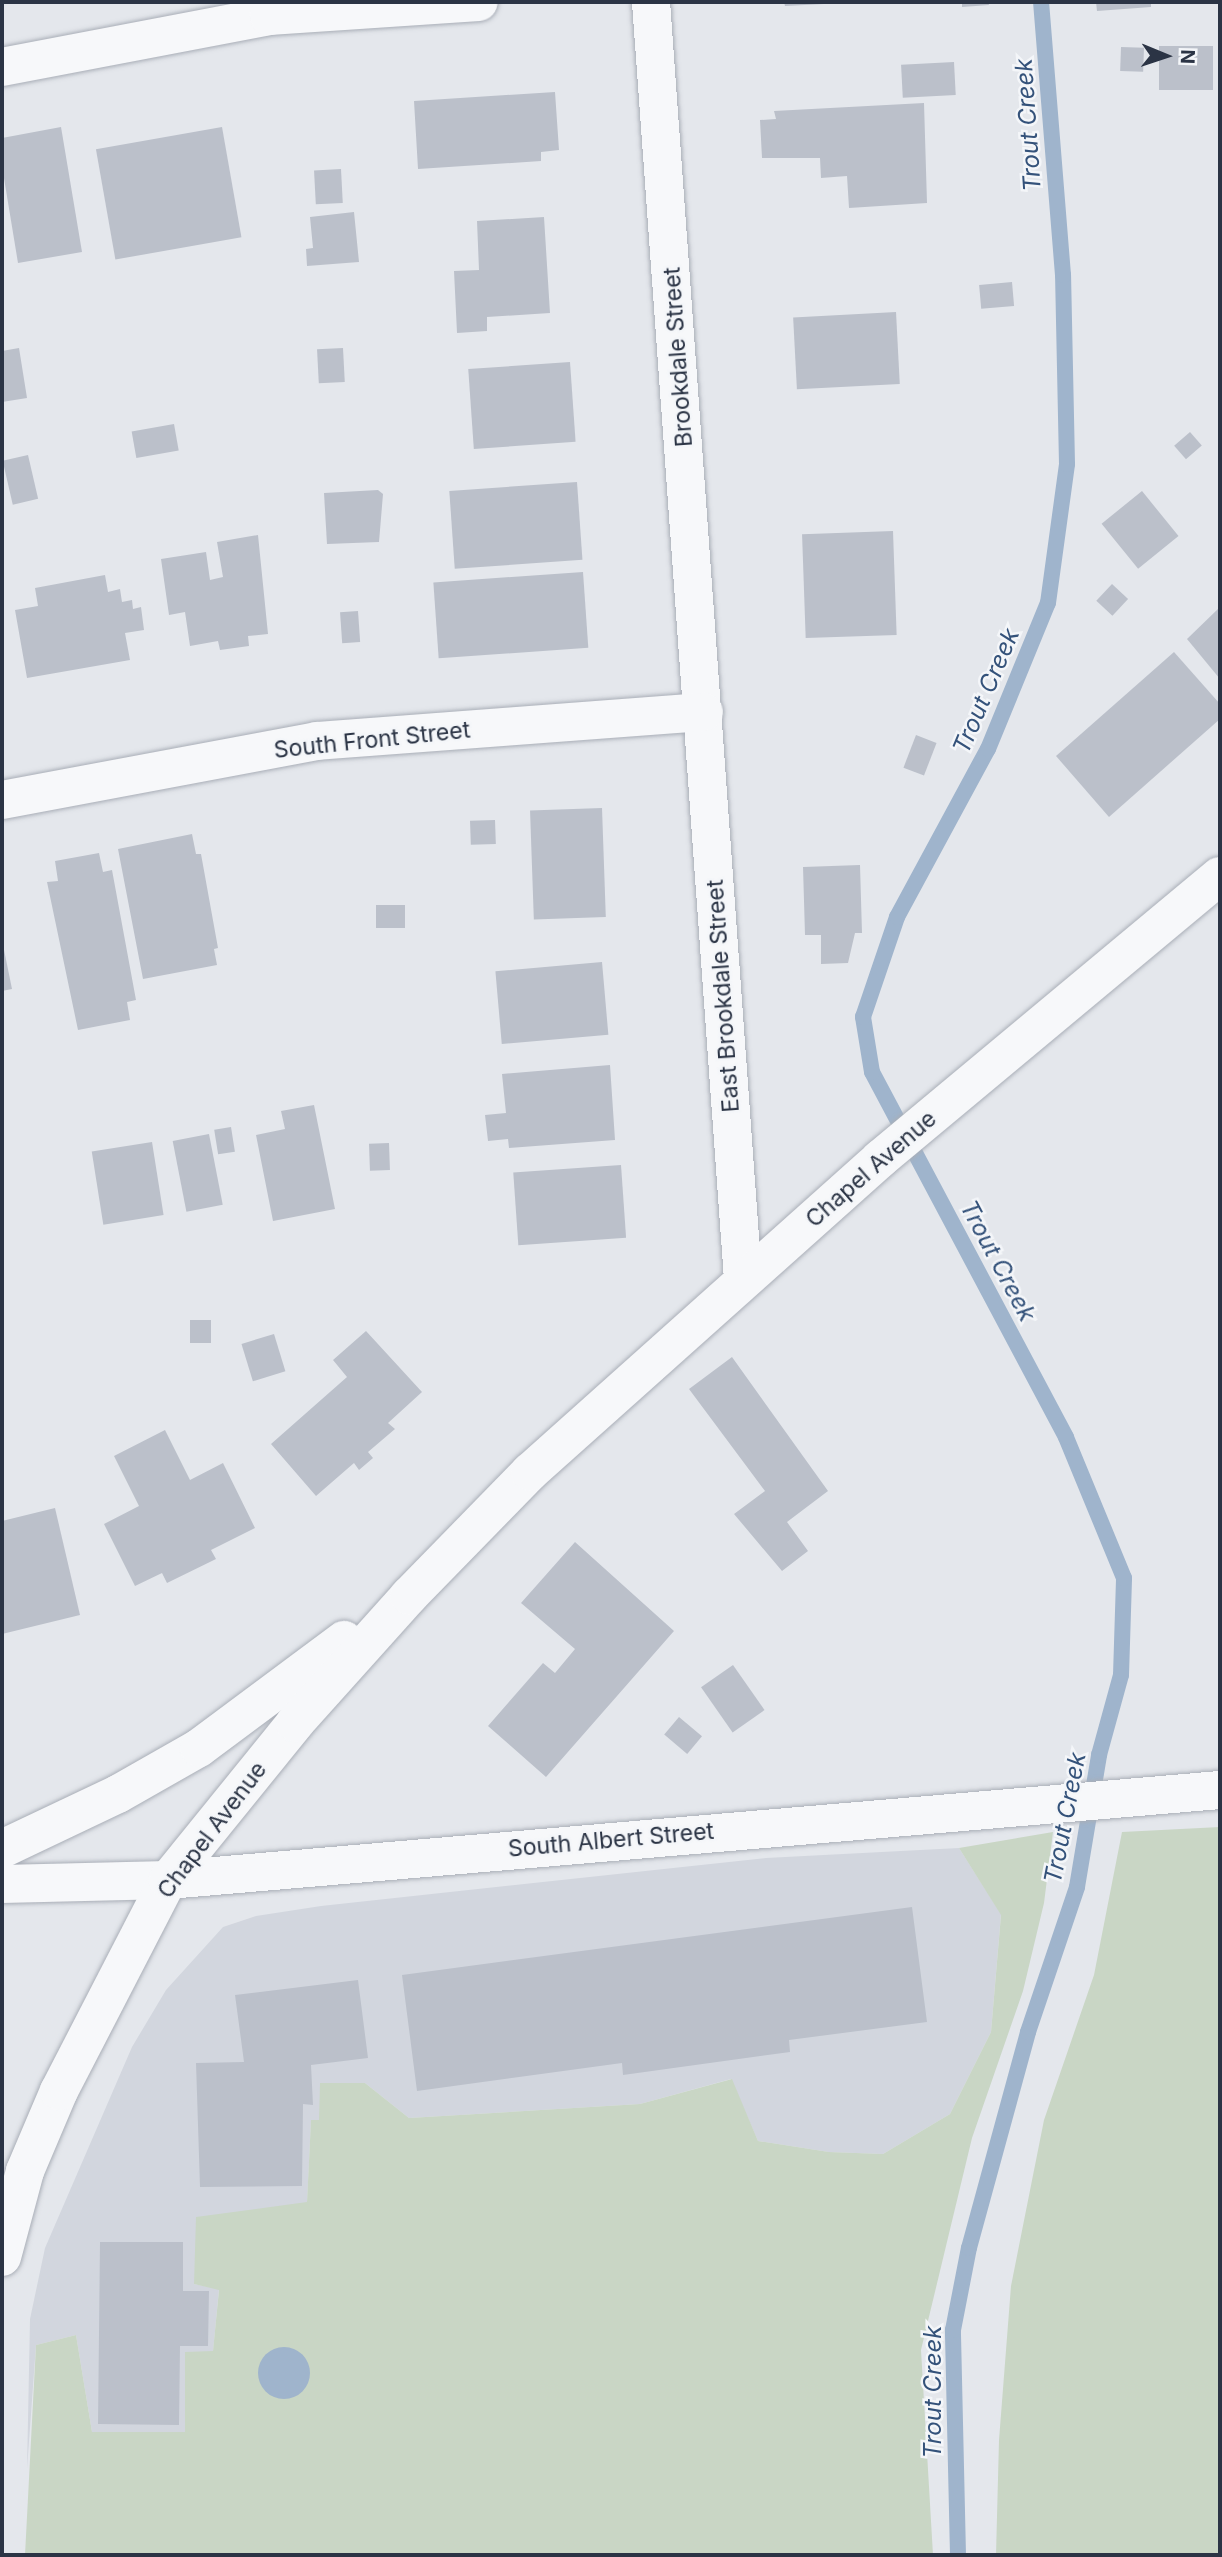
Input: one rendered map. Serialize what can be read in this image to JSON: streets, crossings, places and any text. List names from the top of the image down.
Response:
{
  "streets": {
    "street": [
      "Brookdale Street",
      "South Front Street",
      "East Brookdale Street",
      "Chapel Avenue",
      "South Albert Street"
    ]
  },
  "crossings": [
    ["Brookdale Street", "South Front Street"],
    ["Brookdale Street", "East Brookdale Street"],
    ["South Front Street", "East Brookdale Street"],
    ["East Brookdale Street", "Chapel Avenue"],
    ["Chapel Avenue", "South Albert Street"]
  ],
  "water": ["Trout Creek"],
  "north": "right"
}
